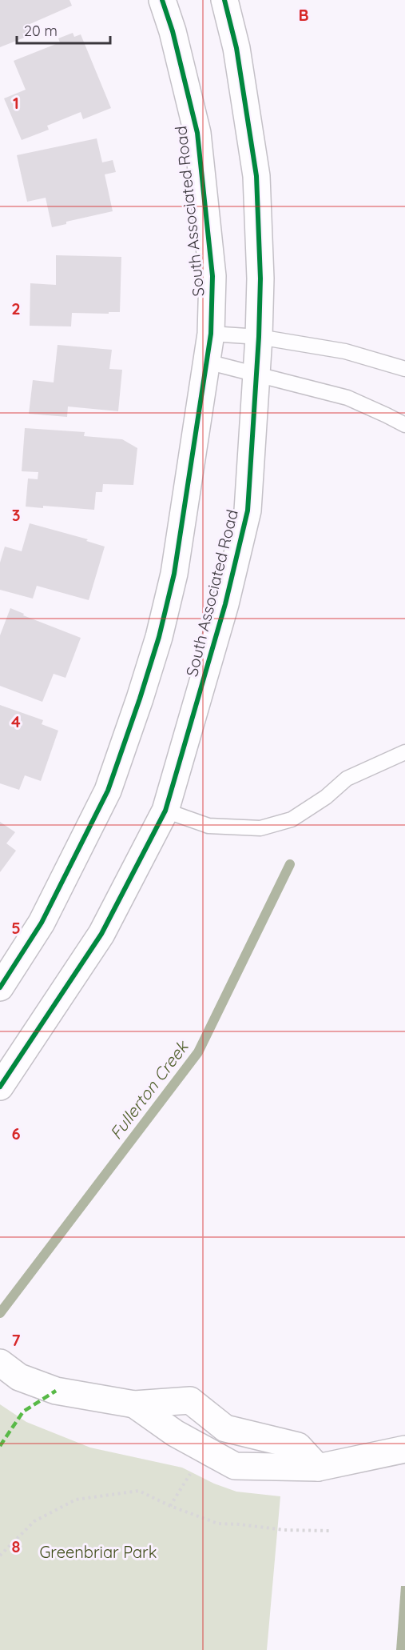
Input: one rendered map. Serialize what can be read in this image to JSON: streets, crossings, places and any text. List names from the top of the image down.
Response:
{
  "streets": {
    "street": ["South Associated Road"]
  },
  "water": ["Fullerton Creek"],
  "parks": ["Greenbriar Park"],
  "scale_bar": "20 m",
  "grid": {
    "columns": ["B"],
    "rows": [
      "1",
      "2",
      "3",
      "4",
      "5",
      "6",
      "7",
      "8"
    ]
  }
}
